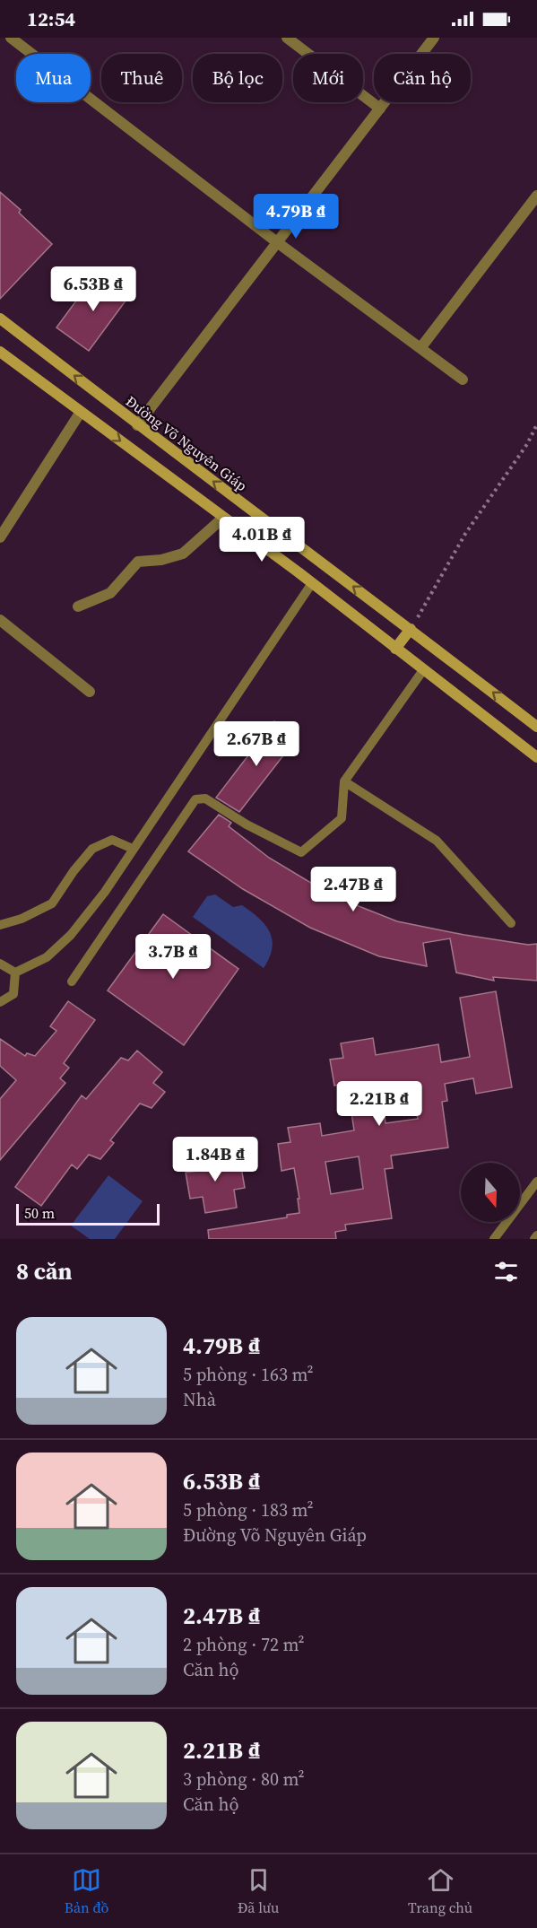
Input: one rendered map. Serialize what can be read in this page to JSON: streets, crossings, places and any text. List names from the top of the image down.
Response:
{
  "streets": {
    "main road": ["Đường Võ Nguyên Giáp"]
  },
  "scale_bar": "50 m",
  "north": "bottom",
  "page": {
    "status": "12:54",
    "chip": [
      "Mua",
      "Thuê",
      "Bộ lọc",
      "Mới",
      "Căn hộ"
    ],
    "price": [
      "4.79B ₫",
      "6.53B ₫",
      "4.01B ₫",
      "2.67B ₫",
      "2.47B ₫",
      "3.7B ₫",
      "2.21B ₫",
      "1.84B ₫"
    ],
    "scale": "50 m",
    "heading": "8 căn",
    "list": [
      {
        "name": "4.79B ₫",
        "note": "5 phòng · 163 m² · Nhà"
      },
      {
        "name": "6.53B ₫",
        "note": "5 phòng · 183 m² · Đường Võ Nguyên Giáp"
      },
      {
        "name": "2.47B ₫",
        "note": "2 phòng · 72 m² · Căn hộ"
      },
      {
        "name": "2.21B ₫",
        "note": "3 phòng · 80 m² · Căn hộ"
      }
    ],
    "tabs": ["Bản đồ", "Đã lưu", "Trang chủ"]
  }
}
